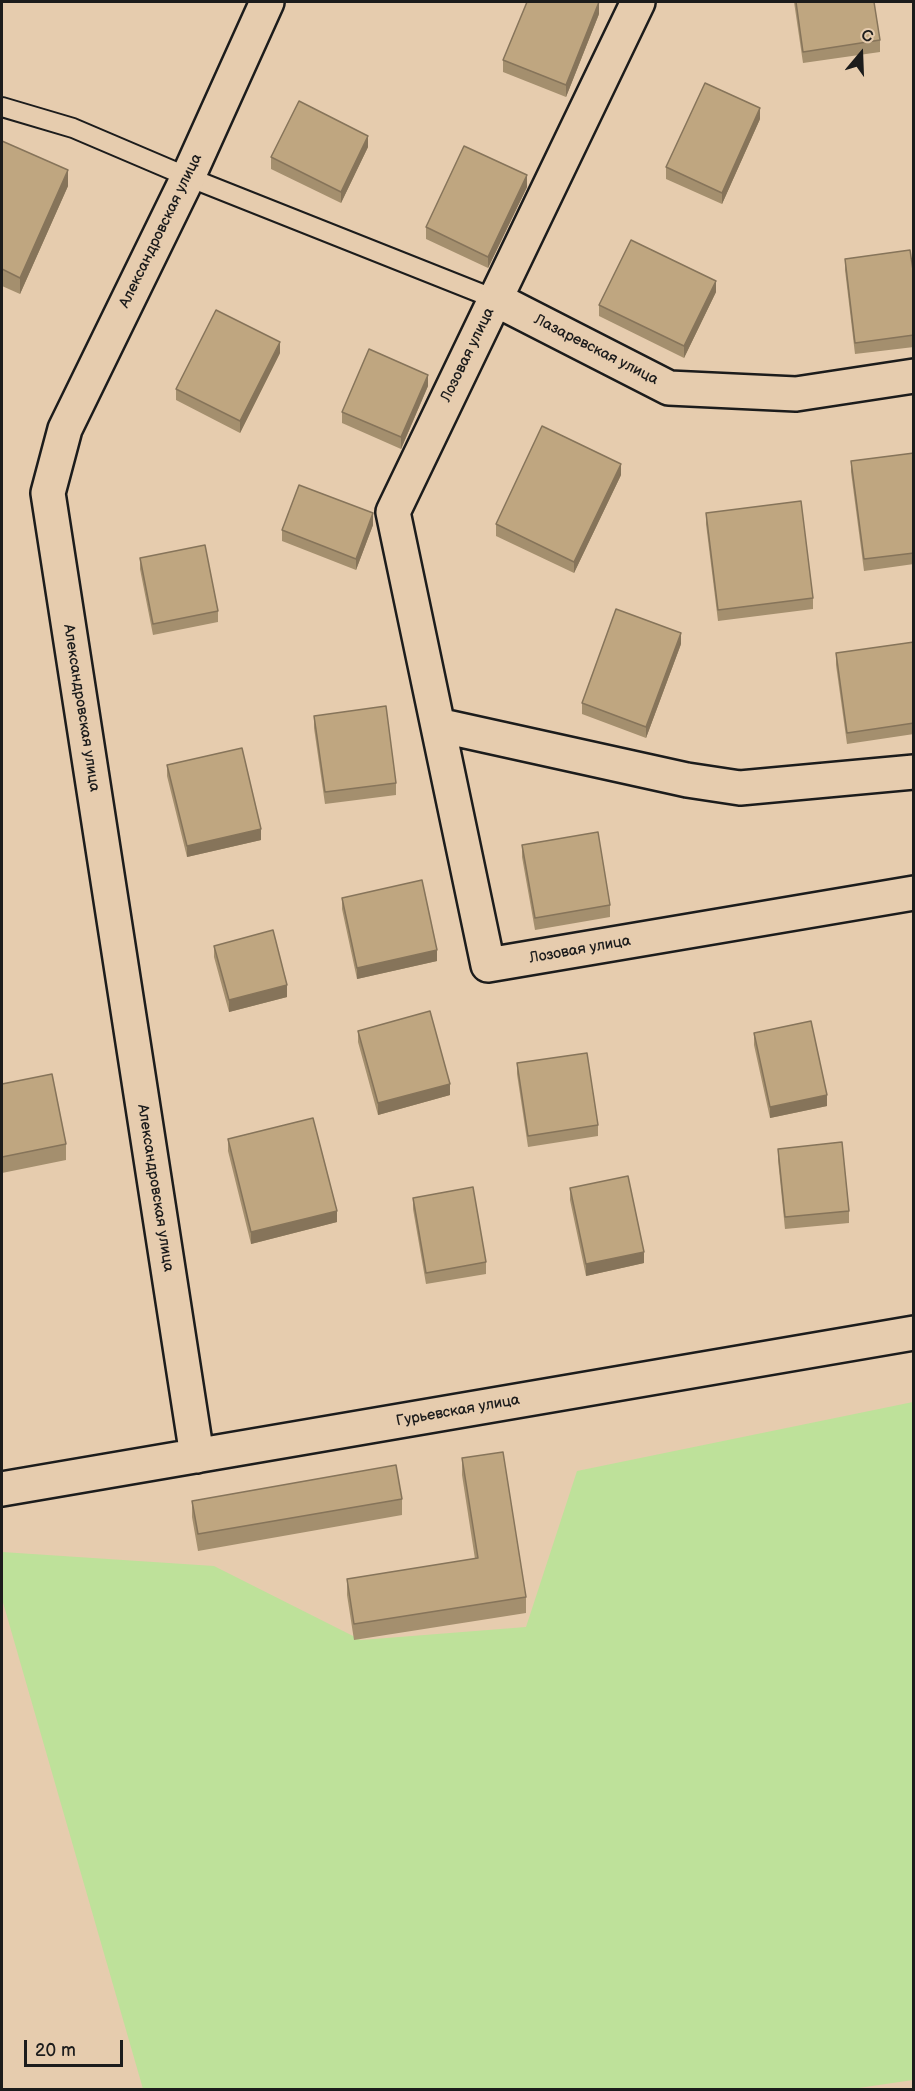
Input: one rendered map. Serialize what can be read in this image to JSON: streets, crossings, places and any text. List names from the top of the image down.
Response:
{
  "streets": {
    "street": [
      "Александровская улица",
      "Лазаревская улица",
      "Лозовая улица",
      "Гурьевская улица"
    ]
  },
  "crossings": [
    ["Александровская улица", "Гурьевская улица"],
    ["Лазаревская улица", "Лозовая улица"]
  ],
  "scale_bar": "20 m",
  "north": "top"
}
